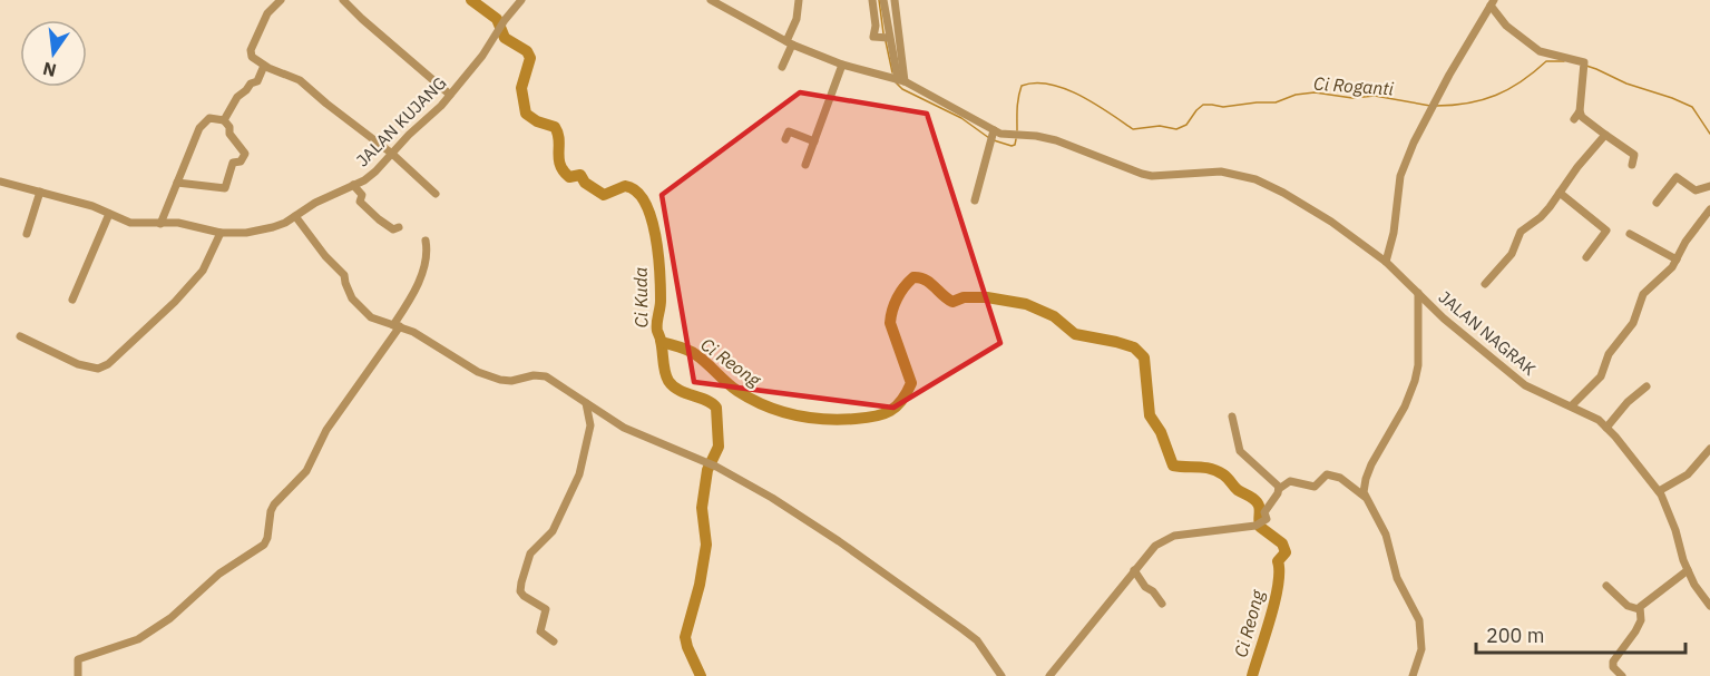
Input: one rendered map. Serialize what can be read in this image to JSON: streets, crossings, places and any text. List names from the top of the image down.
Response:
{
  "streets": {
    "street": ["JALAN KUJANG", "JALAN NAGRAK"]
  },
  "water": ["Ci Roganti", "Ci Kuda", "Ci Reong"],
  "scale_bar": "200 m",
  "north": "bottom"
}
